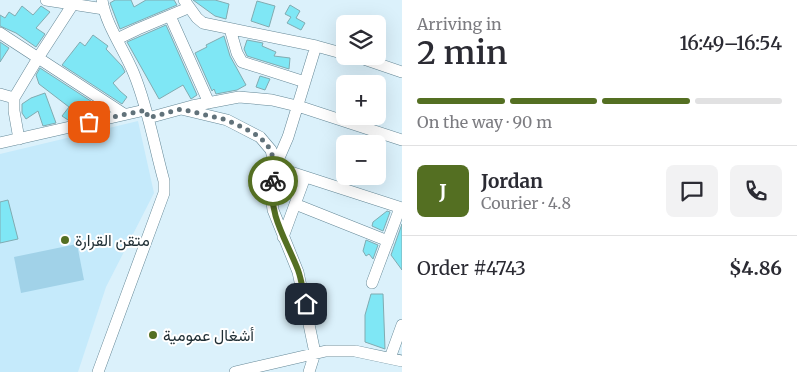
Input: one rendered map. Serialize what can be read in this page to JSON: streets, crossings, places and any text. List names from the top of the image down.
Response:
{
  "places": ["متقن القرارة", "أشغال عمومية"],
  "page": {
    "heading": ["2 min", "Arriving in", "16:49–16:54"],
    "panel": [
      "Jordan",
      "Courier · 4.8",
      "Order #4743",
      "$4.86"
    ],
    "map_buttons": ["+", "−"],
    "bar": "On the way · 90 m",
    "round": "J"
  }
}
